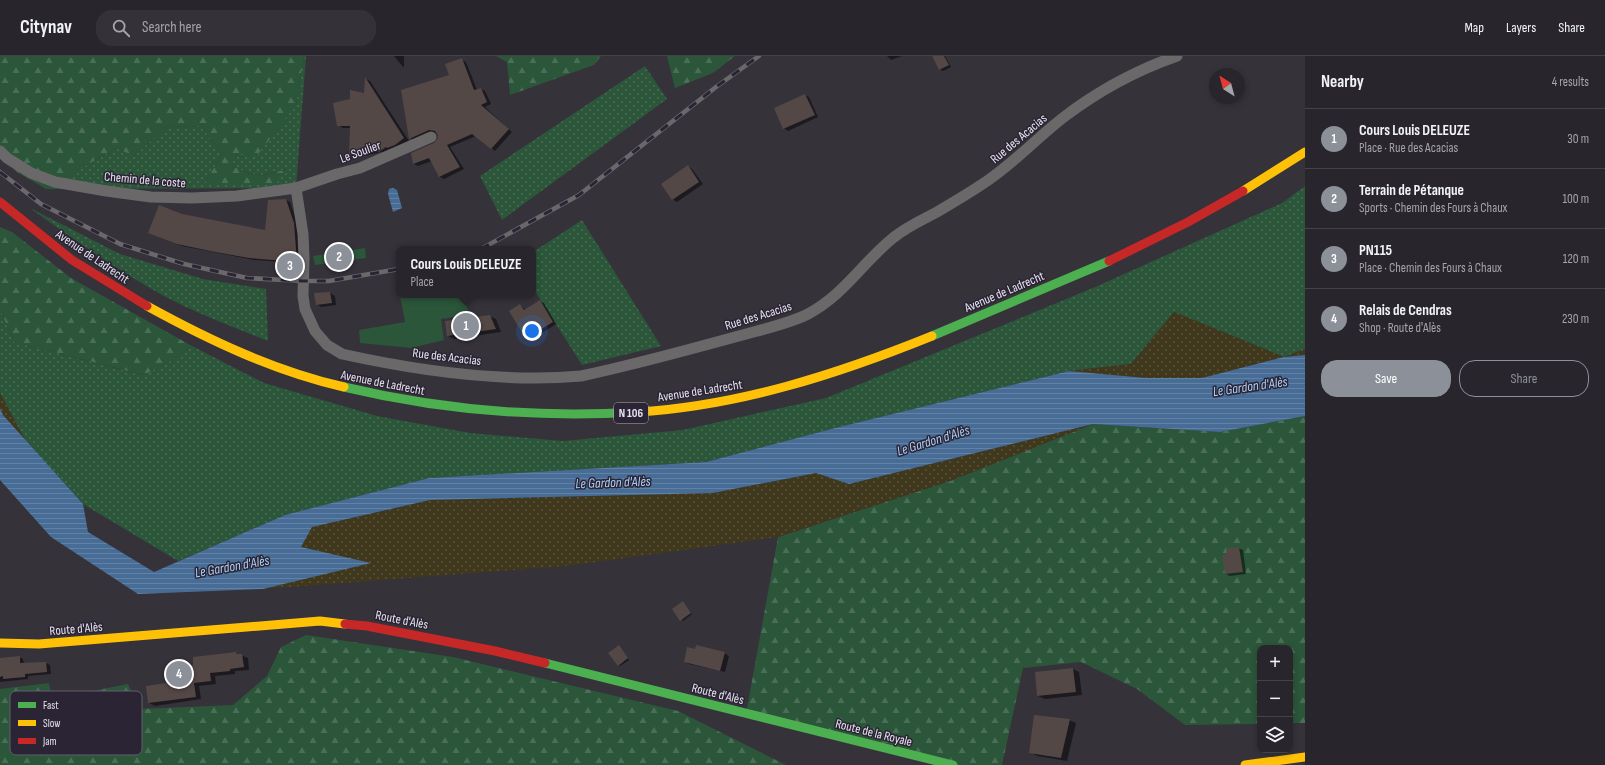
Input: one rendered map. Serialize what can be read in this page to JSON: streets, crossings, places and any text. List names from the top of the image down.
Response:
{
  "streets": {
    "main road": [
      "Avenue de Ladrecht",
      "N 106",
      "Route d'Alès",
      "Route de la Royale"
    ],
    "street": ["Rue des Acacias", "Le Soulier", "Chemin de la coste"]
  },
  "crossings": [
    ["Rue des Acacias", "Le Soulier"],
    ["Rue des Acacias", "Chemin de la coste"],
    ["Le Soulier", "Chemin de la coste"],
    ["Route d'Alès", "Route de la Royale"]
  ],
  "water": ["Le Gardon d'Alès"],
  "legend": ["Fast", "Slow", "Jam"],
  "north": "top left",
  "page": {
    "header": "Citynav",
    "search": "Search here",
    "nav": ["Map", "Layers", "Share"],
    "heading": ["Nearby", "4 results"],
    "list": [
      {
        "mark": "1",
        "name": "Cours Louis DELEUZE",
        "note": "Place · Rue des Acacias",
        "value": "30 m"
      },
      {
        "mark": "2",
        "name": "Terrain de Pétanque",
        "note": "Sports · Chemin des Fours à Chaux",
        "value": "100 m"
      },
      {
        "mark": "3",
        "name": "PN115",
        "note": "Place · Chemin des Fours à Chaux",
        "value": "120 m"
      },
      {
        "mark": "4",
        "name": "Relais de Cendras",
        "note": "Shop · Route d'Alès",
        "value": "230 m"
      }
    ],
    "pins": [
      "2",
      "3",
      "1",
      "4"
    ],
    "popup": ["Cours Louis DELEUZE", "Place"],
    "buttons": ["Save", "Share"],
    "map_buttons": ["+", "−"]
  }
}
